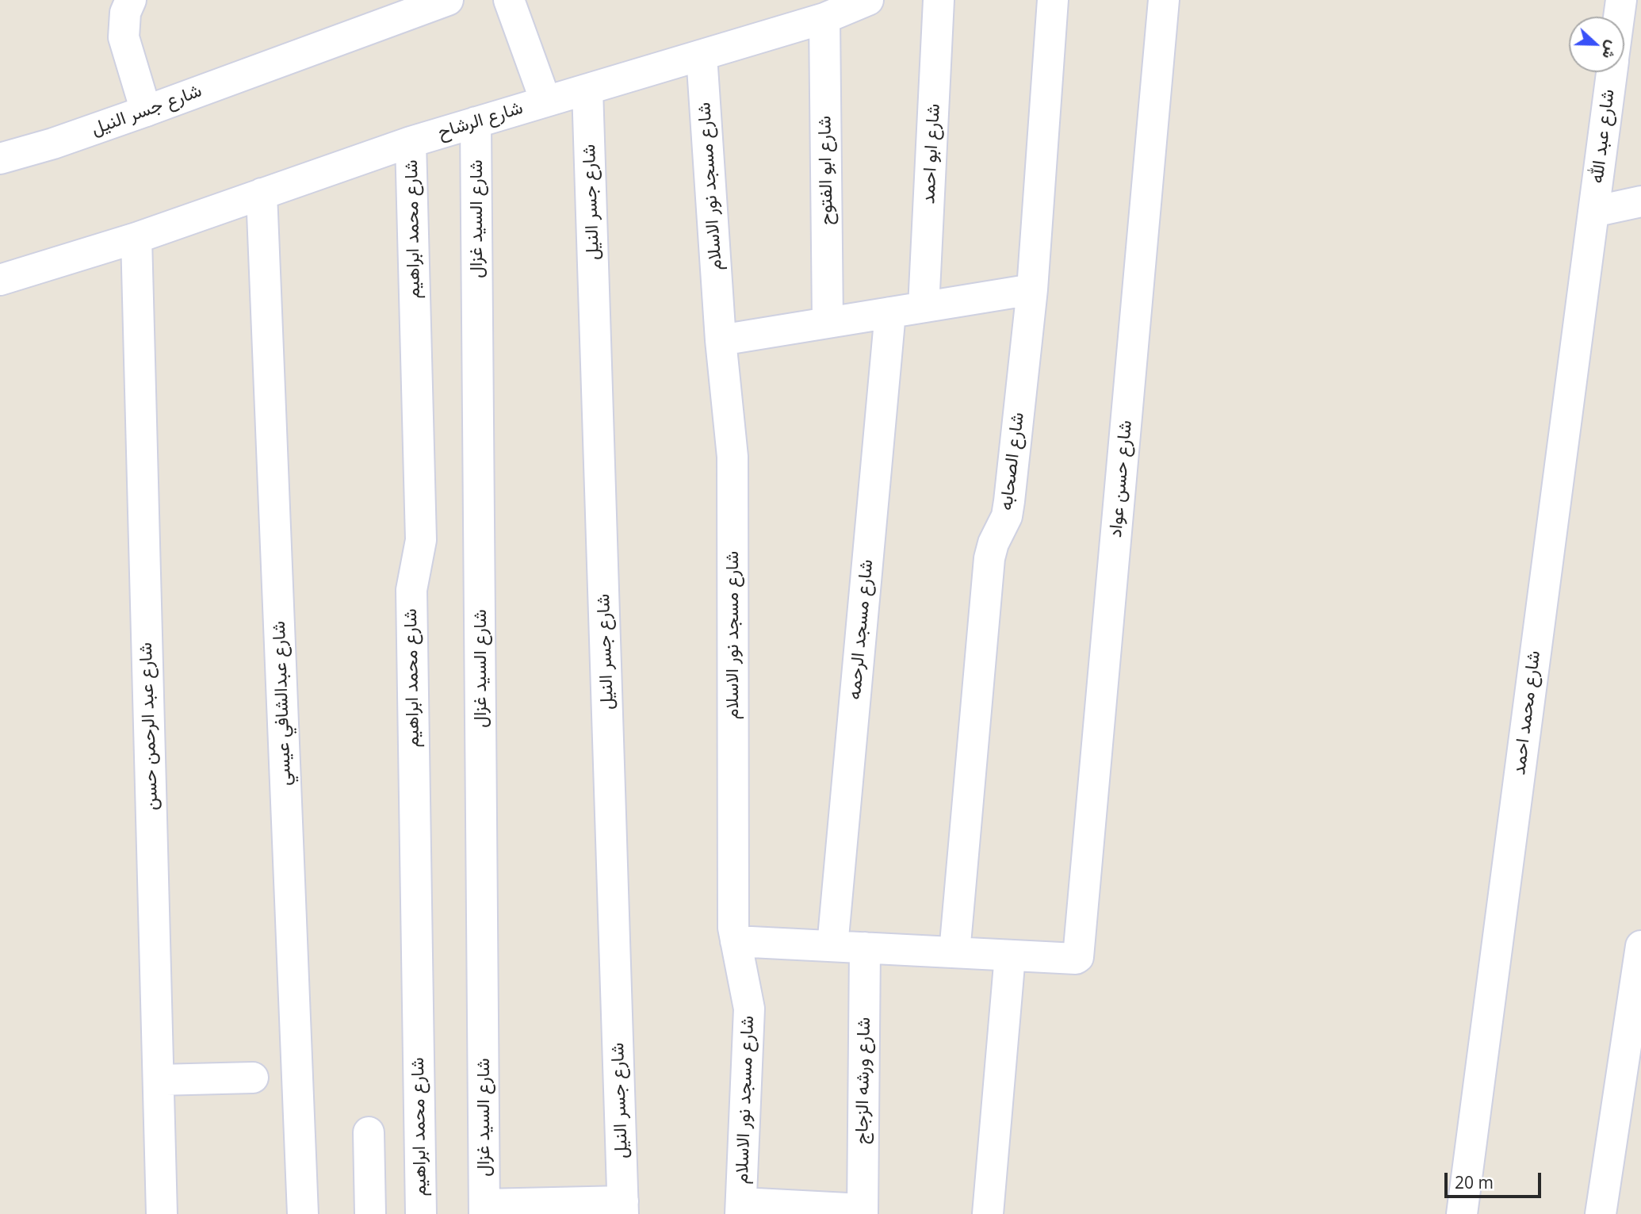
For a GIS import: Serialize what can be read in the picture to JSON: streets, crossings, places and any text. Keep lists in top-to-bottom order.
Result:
{
  "streets": {
    "street": [
      "شارع جسر النيل",
      "شارع الرشاح",
      "شارع عبد الله",
      "شارع ابو احمد",
      "شارع ابو الفتوح",
      "شارع مسجد نور الاسلام",
      "شارع السيد غزال",
      "شارع محمد ابراهيم",
      "شارع الصحابه",
      "شارع حسن عواد",
      "شارع مسجد الرحمه",
      "شارع عبدالشافي عيسي",
      "شارع محمد احمد",
      "شارع عبد الرحمن حسن",
      "شارع ورشه الزجاج"
    ]
  },
  "crossings": [
    ["شارع جسر النيل", "شارع الرشاح"],
    ["شارع الرشاح", "شارع ابو الفتوح"],
    ["شارع الرشاح", "شارع مسجد نور الاسلام"],
    ["شارع الرشاح", "شارع السيد غزال"],
    ["شارع الرشاح", "شارع محمد ابراهيم"],
    ["شارع الرشاح", "شارع عبدالشافي عيسي"],
    ["شارع الرشاح", "شارع عبد الرحمن حسن"],
    ["شارع عبد الله", "شارع محمد احمد"]
  ],
  "scale_bar": "20 m",
  "north": "right"
}
